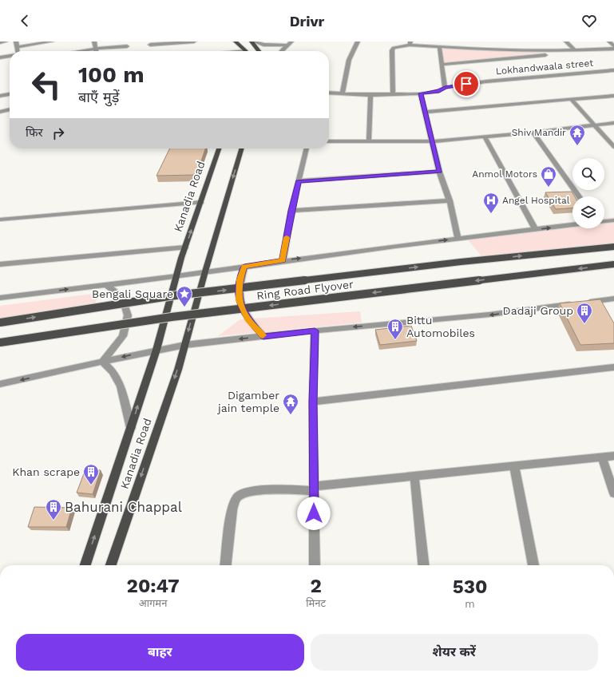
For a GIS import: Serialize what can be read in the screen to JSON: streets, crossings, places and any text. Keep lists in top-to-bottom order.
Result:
{
  "streets": {
    "main road": ["Kanadia Road", "Ring Road Flyover"],
    "street": ["Lokhandwaala street"]
  },
  "places": {
    "temple": ["Shiv Mandir", "Digamber jain temple"],
    "shop": ["Anmol Motors"],
    "hospital": ["Angel Hospital"],
    "place": ["Bengali Square"],
    "building": [
      "Dadaji Group",
      "Bittu Automobiles",
      "Khan scrape",
      "Bahurani Chappal"
    ]
  },
  "page": {
    "header": "Drivr",
    "turn": ["100 m", "बाएँ मुड़ें"],
    "then": "फिर",
    "eta": [
      "20:47",
      "आगमन",
      "2",
      "मिनट",
      "530",
      "m"
    ],
    "buttons": ["बाहर", "शेयर करें"]
  }
}
